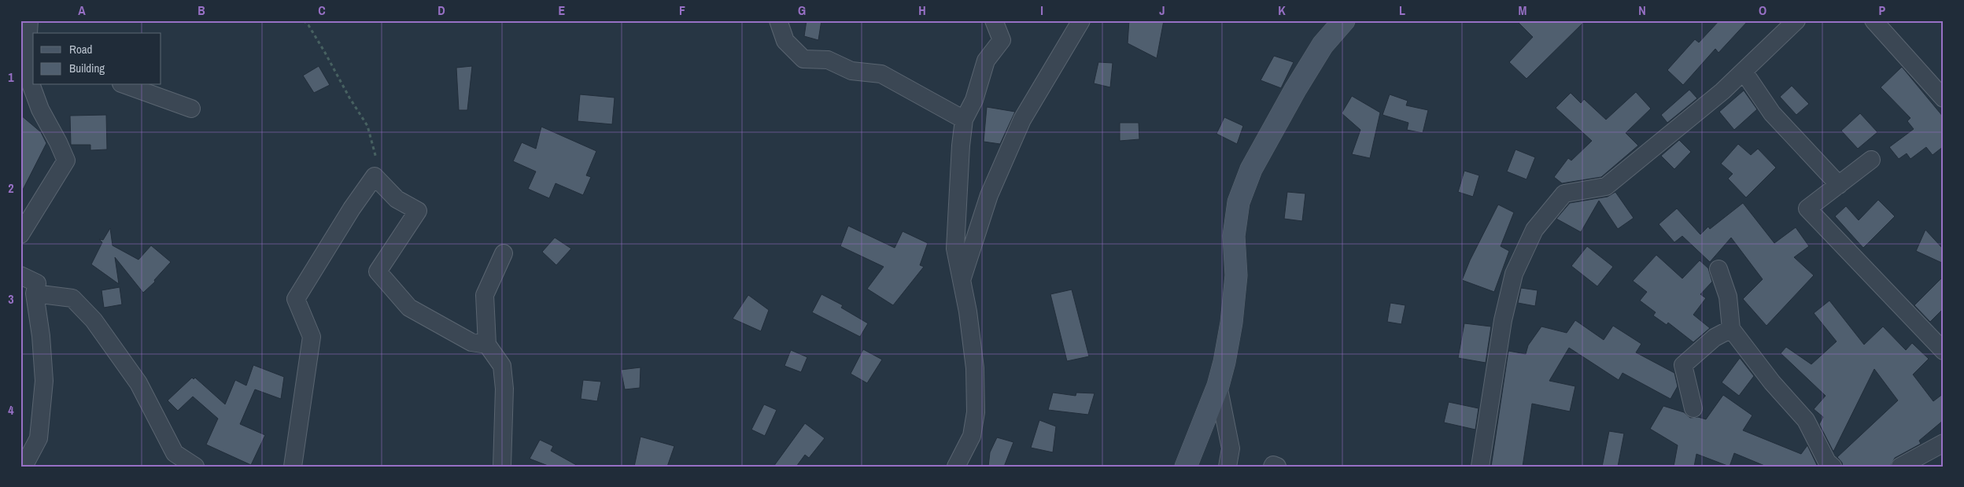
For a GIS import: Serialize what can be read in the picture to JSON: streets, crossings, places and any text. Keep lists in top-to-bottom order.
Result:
{
  "legend": ["Road", "Building"],
  "grid": {
    "columns": [
      "A",
      "B",
      "C",
      "D",
      "E",
      "F",
      "G",
      "H",
      "I",
      "J",
      "K",
      "L",
      "M",
      "N",
      "O",
      "P"
    ],
    "rows": [
      "1",
      "2",
      "3",
      "4"
    ]
  }
}
